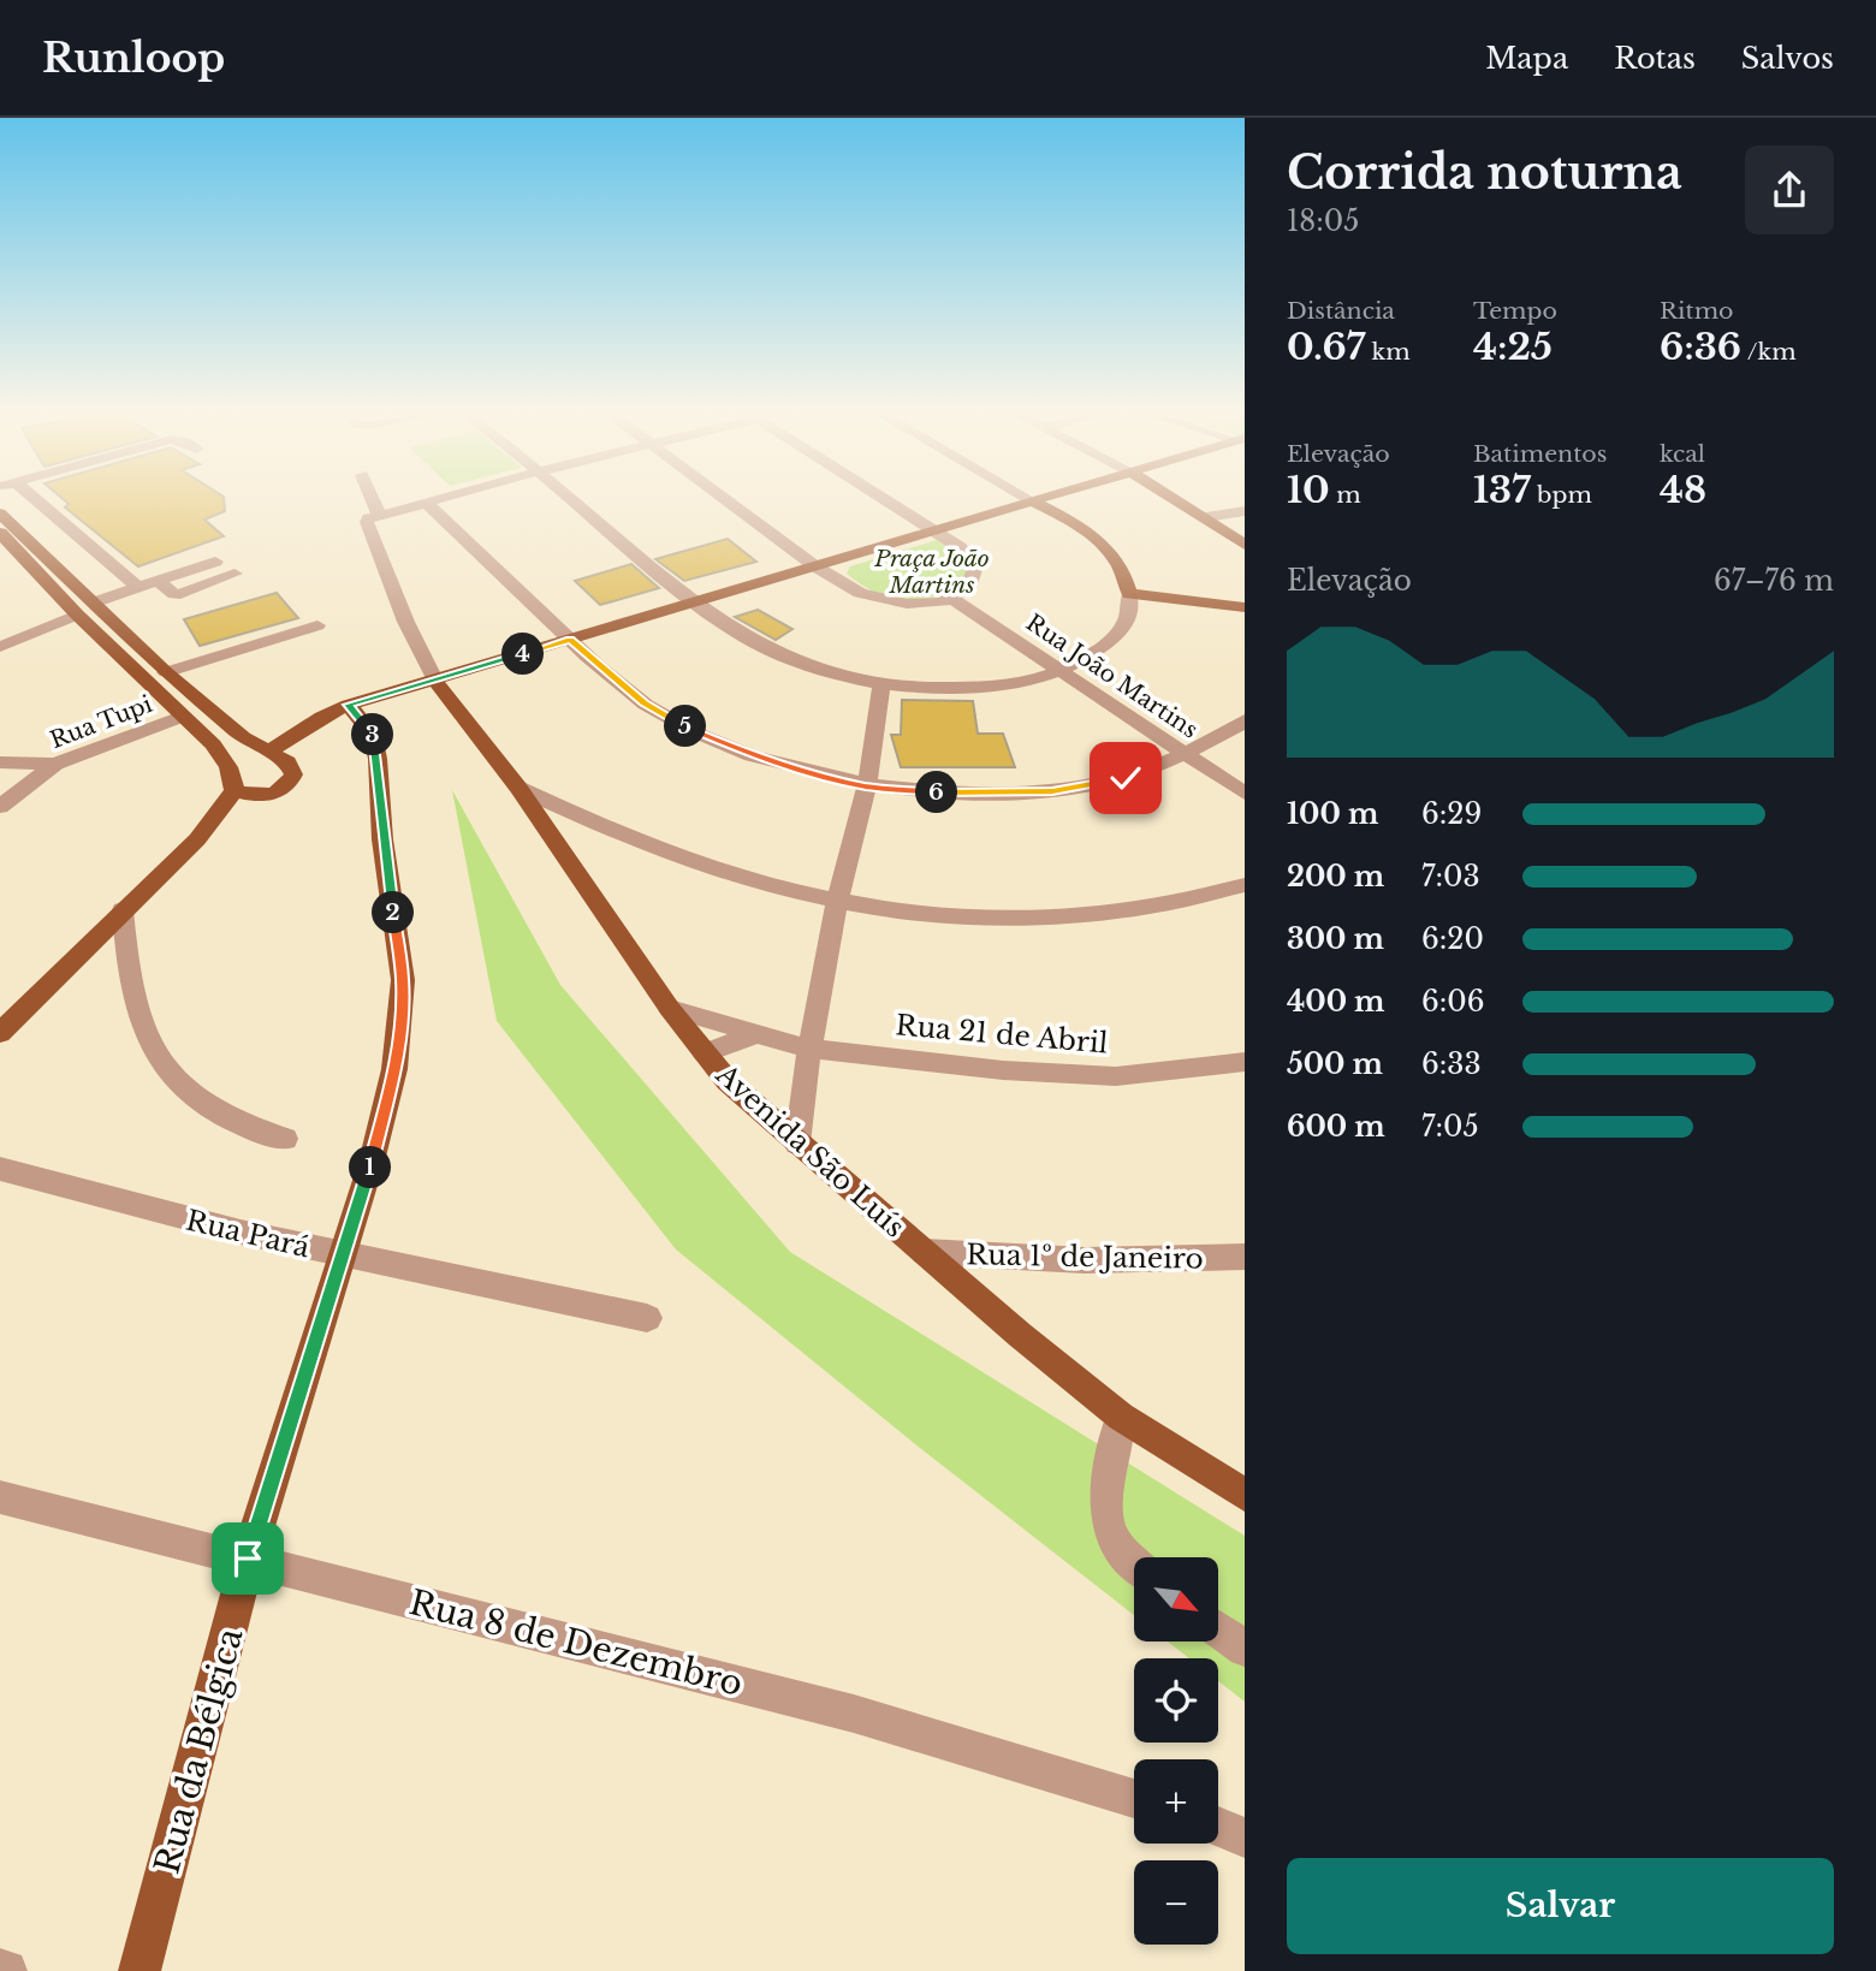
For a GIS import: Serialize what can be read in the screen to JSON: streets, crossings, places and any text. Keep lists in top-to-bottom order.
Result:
{
  "streets": {
    "main road": ["Avenida São Luís", "Rua da Bélgica"],
    "street": [
      "Rua João Martins",
      "Rua Tupi",
      "Rua 21 de Abril",
      "Rua Pará",
      "Rua 1º de Janeiro",
      "Rua 8 de Dezembro"
    ]
  },
  "crossings": [
    ["Rua 21 de Abril", "Avenida São Luís"],
    ["Avenida São Luís", "Rua 1º de Janeiro"],
    ["Rua Pará", "Rua da Bélgica"],
    ["Rua 8 de Dezembro", "Rua da Bélgica"]
  ],
  "parks": ["Praça João Martins"],
  "north": "bottom right",
  "page": {
    "header": "Runloop",
    "nav": ["Mapa", "Rotas", "Salvos"],
    "heading": ["Corrida noturna", "18:05"],
    "stats": [
      ["Distância", "0.67 km"],
      ["Tempo", "4:25"],
      ["Ritmo", "6:36 /km"],
      ["Elevação", "10 m"],
      ["Batimentos", "137 bpm"],
      ["kcal", "48"]
    ],
    "chart": ["Elevação", "67–76 m"],
    "pins": [
      "4",
      "5",
      "3",
      "6",
      "2",
      "1"
    ],
    "list": [
      {
        "name": "100 m",
        "note": "6:29"
      },
      {
        "name": "200 m",
        "note": "7:03"
      },
      {
        "name": "300 m",
        "note": "6:20"
      },
      {
        "name": "400 m",
        "note": "6:06"
      },
      {
        "name": "500 m",
        "note": "6:33"
      },
      {
        "name": "600 m",
        "note": "7:05"
      }
    ],
    "map_buttons": ["+", "−"],
    "buttons": "Salvar"
  }
}
